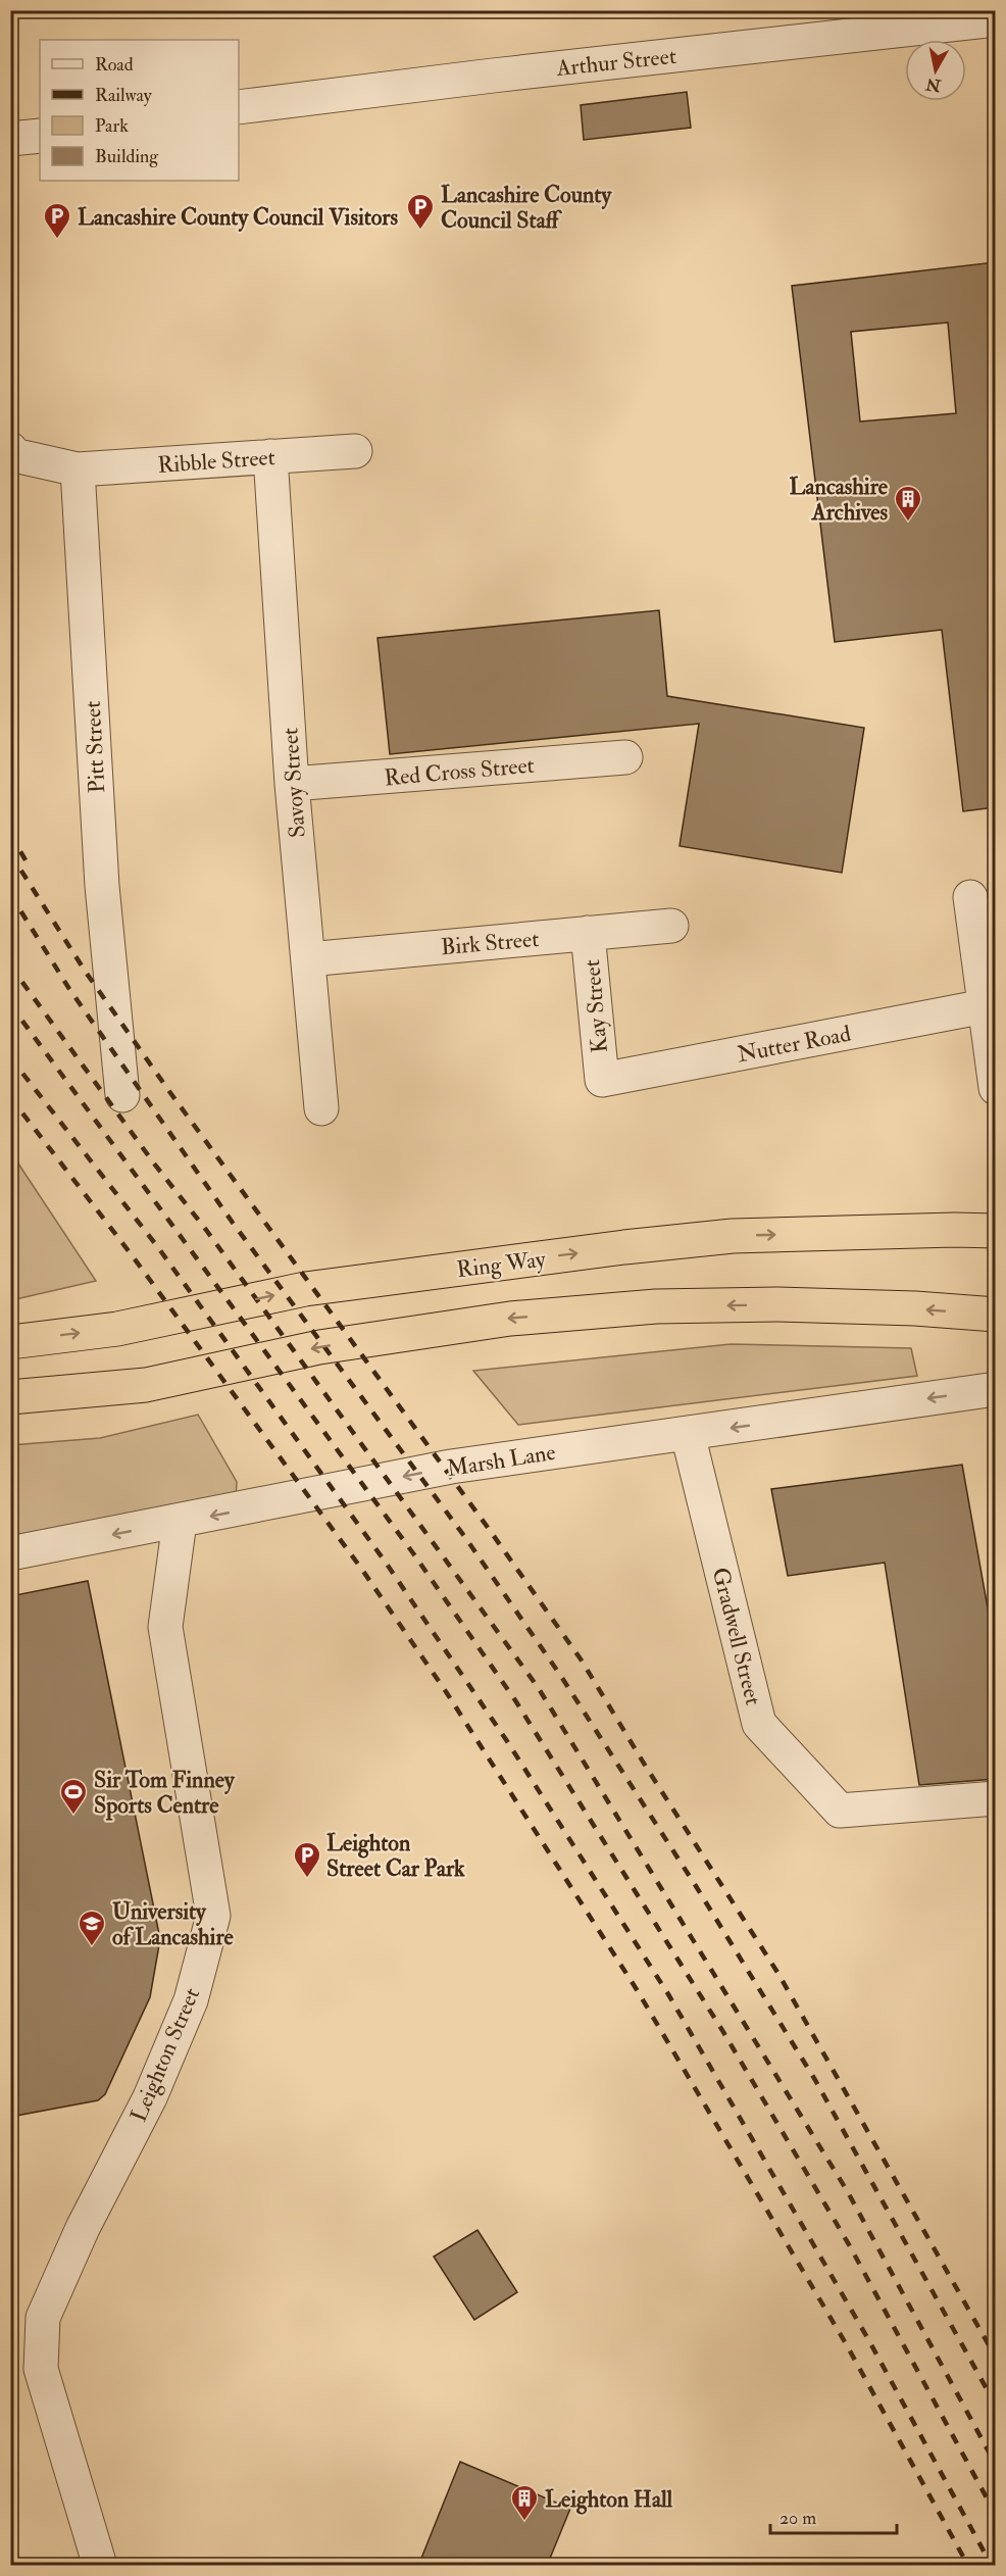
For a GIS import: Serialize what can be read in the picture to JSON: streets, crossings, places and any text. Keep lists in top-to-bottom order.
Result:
{
  "streets": {
    "highway": ["Ring Way"],
    "street": [
      "Arthur Street",
      "Ribble Street",
      "Pitt Street",
      "Red Cross Street",
      "Savoy Street",
      "Birk Street",
      "Kay Street",
      "Nutter Road",
      "Marsh Lane",
      "Gradwell Street",
      "Leighton Street"
    ]
  },
  "crossings": [
    ["Ribble Street", "Pitt Street"],
    ["Ribble Street", "Savoy Street"],
    ["Red Cross Street", "Savoy Street"],
    ["Savoy Street", "Birk Street"],
    ["Birk Street", "Kay Street"],
    ["Kay Street", "Nutter Road"],
    ["Marsh Lane", "Gradwell Street"],
    ["Marsh Lane", "Leighton Street"]
  ],
  "one_way": ["Marsh Lane"],
  "places": {
    "parking": ["Lancashire County Council Staff", "Lancashire County Council Visitors", "Leighton Street Car Park"],
    "building": ["Lancashire Archives", "Leighton Hall"],
    "sports": ["Sir Tom Finney Sports Centre"],
    "school or university": ["University of Lancashire"]
  },
  "legend": [
    "Road",
    "Railway",
    "Park",
    "Building"
  ],
  "scale_bar": "20 m",
  "north": "bottom"
}
